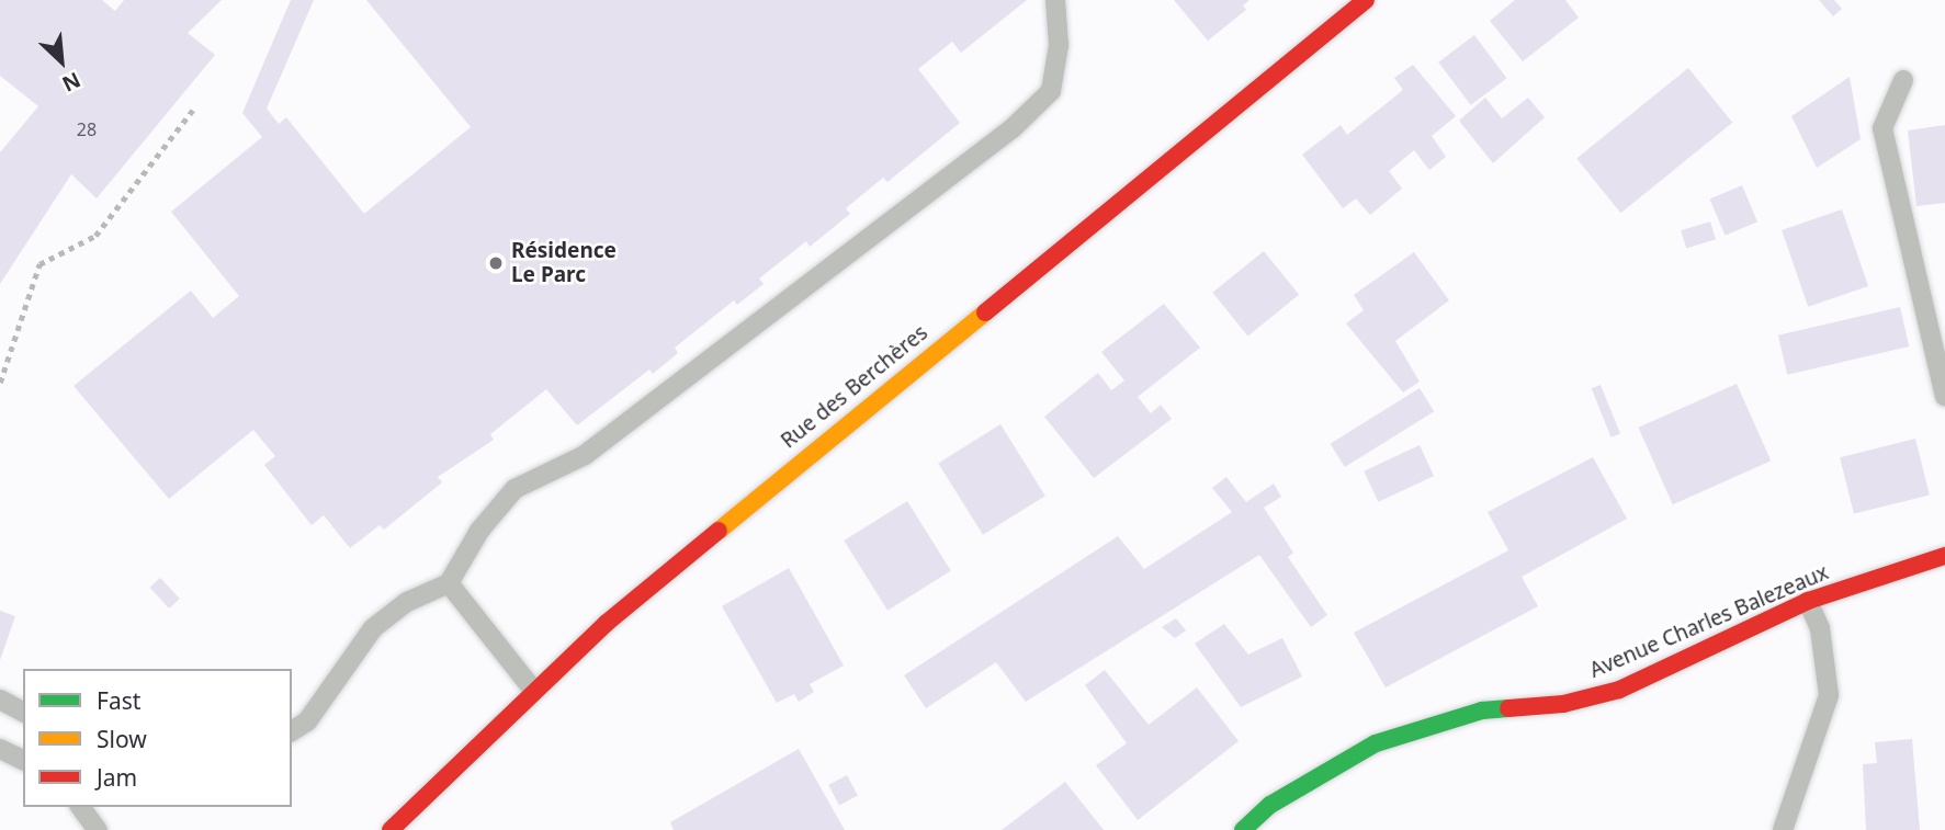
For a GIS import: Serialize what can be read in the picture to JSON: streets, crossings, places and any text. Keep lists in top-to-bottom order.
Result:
{
  "streets": {
    "street": ["Rue des Berchères", "Avenue Charles Balezeaux"]
  },
  "places": ["Résidence Le Parc"],
  "house_numbers": ["28"],
  "legend": ["Fast", "Slow", "Jam"],
  "north": "bottom right"
}
